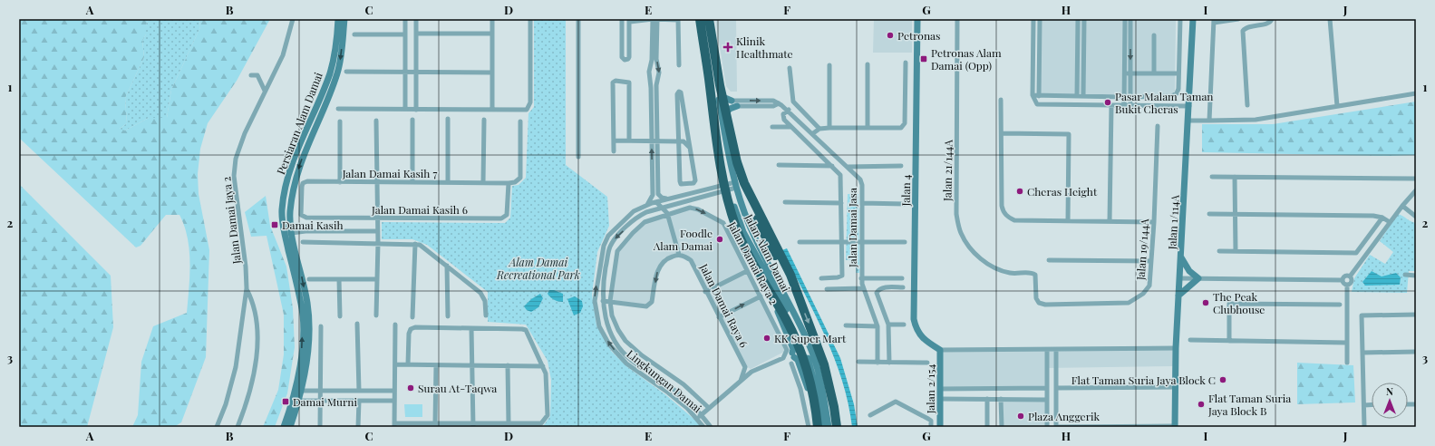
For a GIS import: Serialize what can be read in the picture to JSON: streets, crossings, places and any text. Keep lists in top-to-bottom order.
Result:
{
  "streets": {
    "street": [
      "Persiaran Alam Damai",
      "Jalan 21/144A",
      "Jalan Damai Kasih 7",
      "Jalan 4",
      "Jalan Damai Kasih 6",
      "Jalan Damai Jaya 2",
      "Jalan 1/114A",
      "Jalan Damai Jasa",
      "Jalan 19/144A",
      "Jalan Alam Damai",
      "Jalan Damai Raya 2",
      "Jalan Damai Raya 6",
      "Lingkungan Damai",
      "Jalan 2/154"
    ]
  },
  "crossings": [
    ["Jalan 21/144A", "Jalan 19/144A"],
    ["Jalan Damai Kasih 7", "Jalan Damai Kasih 6"],
    ["Jalan 4", "Jalan 2/154"],
    ["Jalan Damai Jasa", "Jalan Alam Damai"],
    ["Jalan Alam Damai", "Lingkungan Damai"]
  ],
  "parks": ["Alam Damai Recreational Park"],
  "places": {
    "other": [
      "Petronas",
      "Pasar Malam Taman Bukit Cheras",
      "Cheras Height",
      "Foodle Alam Damai",
      "The Peak Clubhouse",
      "KK Super Mart",
      "Flat Taman Suria Jaya Block C",
      "Surau At-Taqwa",
      "Flat Taman Suria Jaya Block B",
      "Plaza Anggerik"
    ],
    "health": ["Klinik Healthmate"],
    "transit": ["Petronas Alam Damai (Opp)", "Damai Kasih", "Damai Murni"]
  },
  "north": "top",
  "grid": {
    "columns": [
      "A",
      "B",
      "C",
      "D",
      "E",
      "F",
      "G",
      "H",
      "I",
      "J"
    ],
    "rows": ["1", "2", "3"]
  }
}
